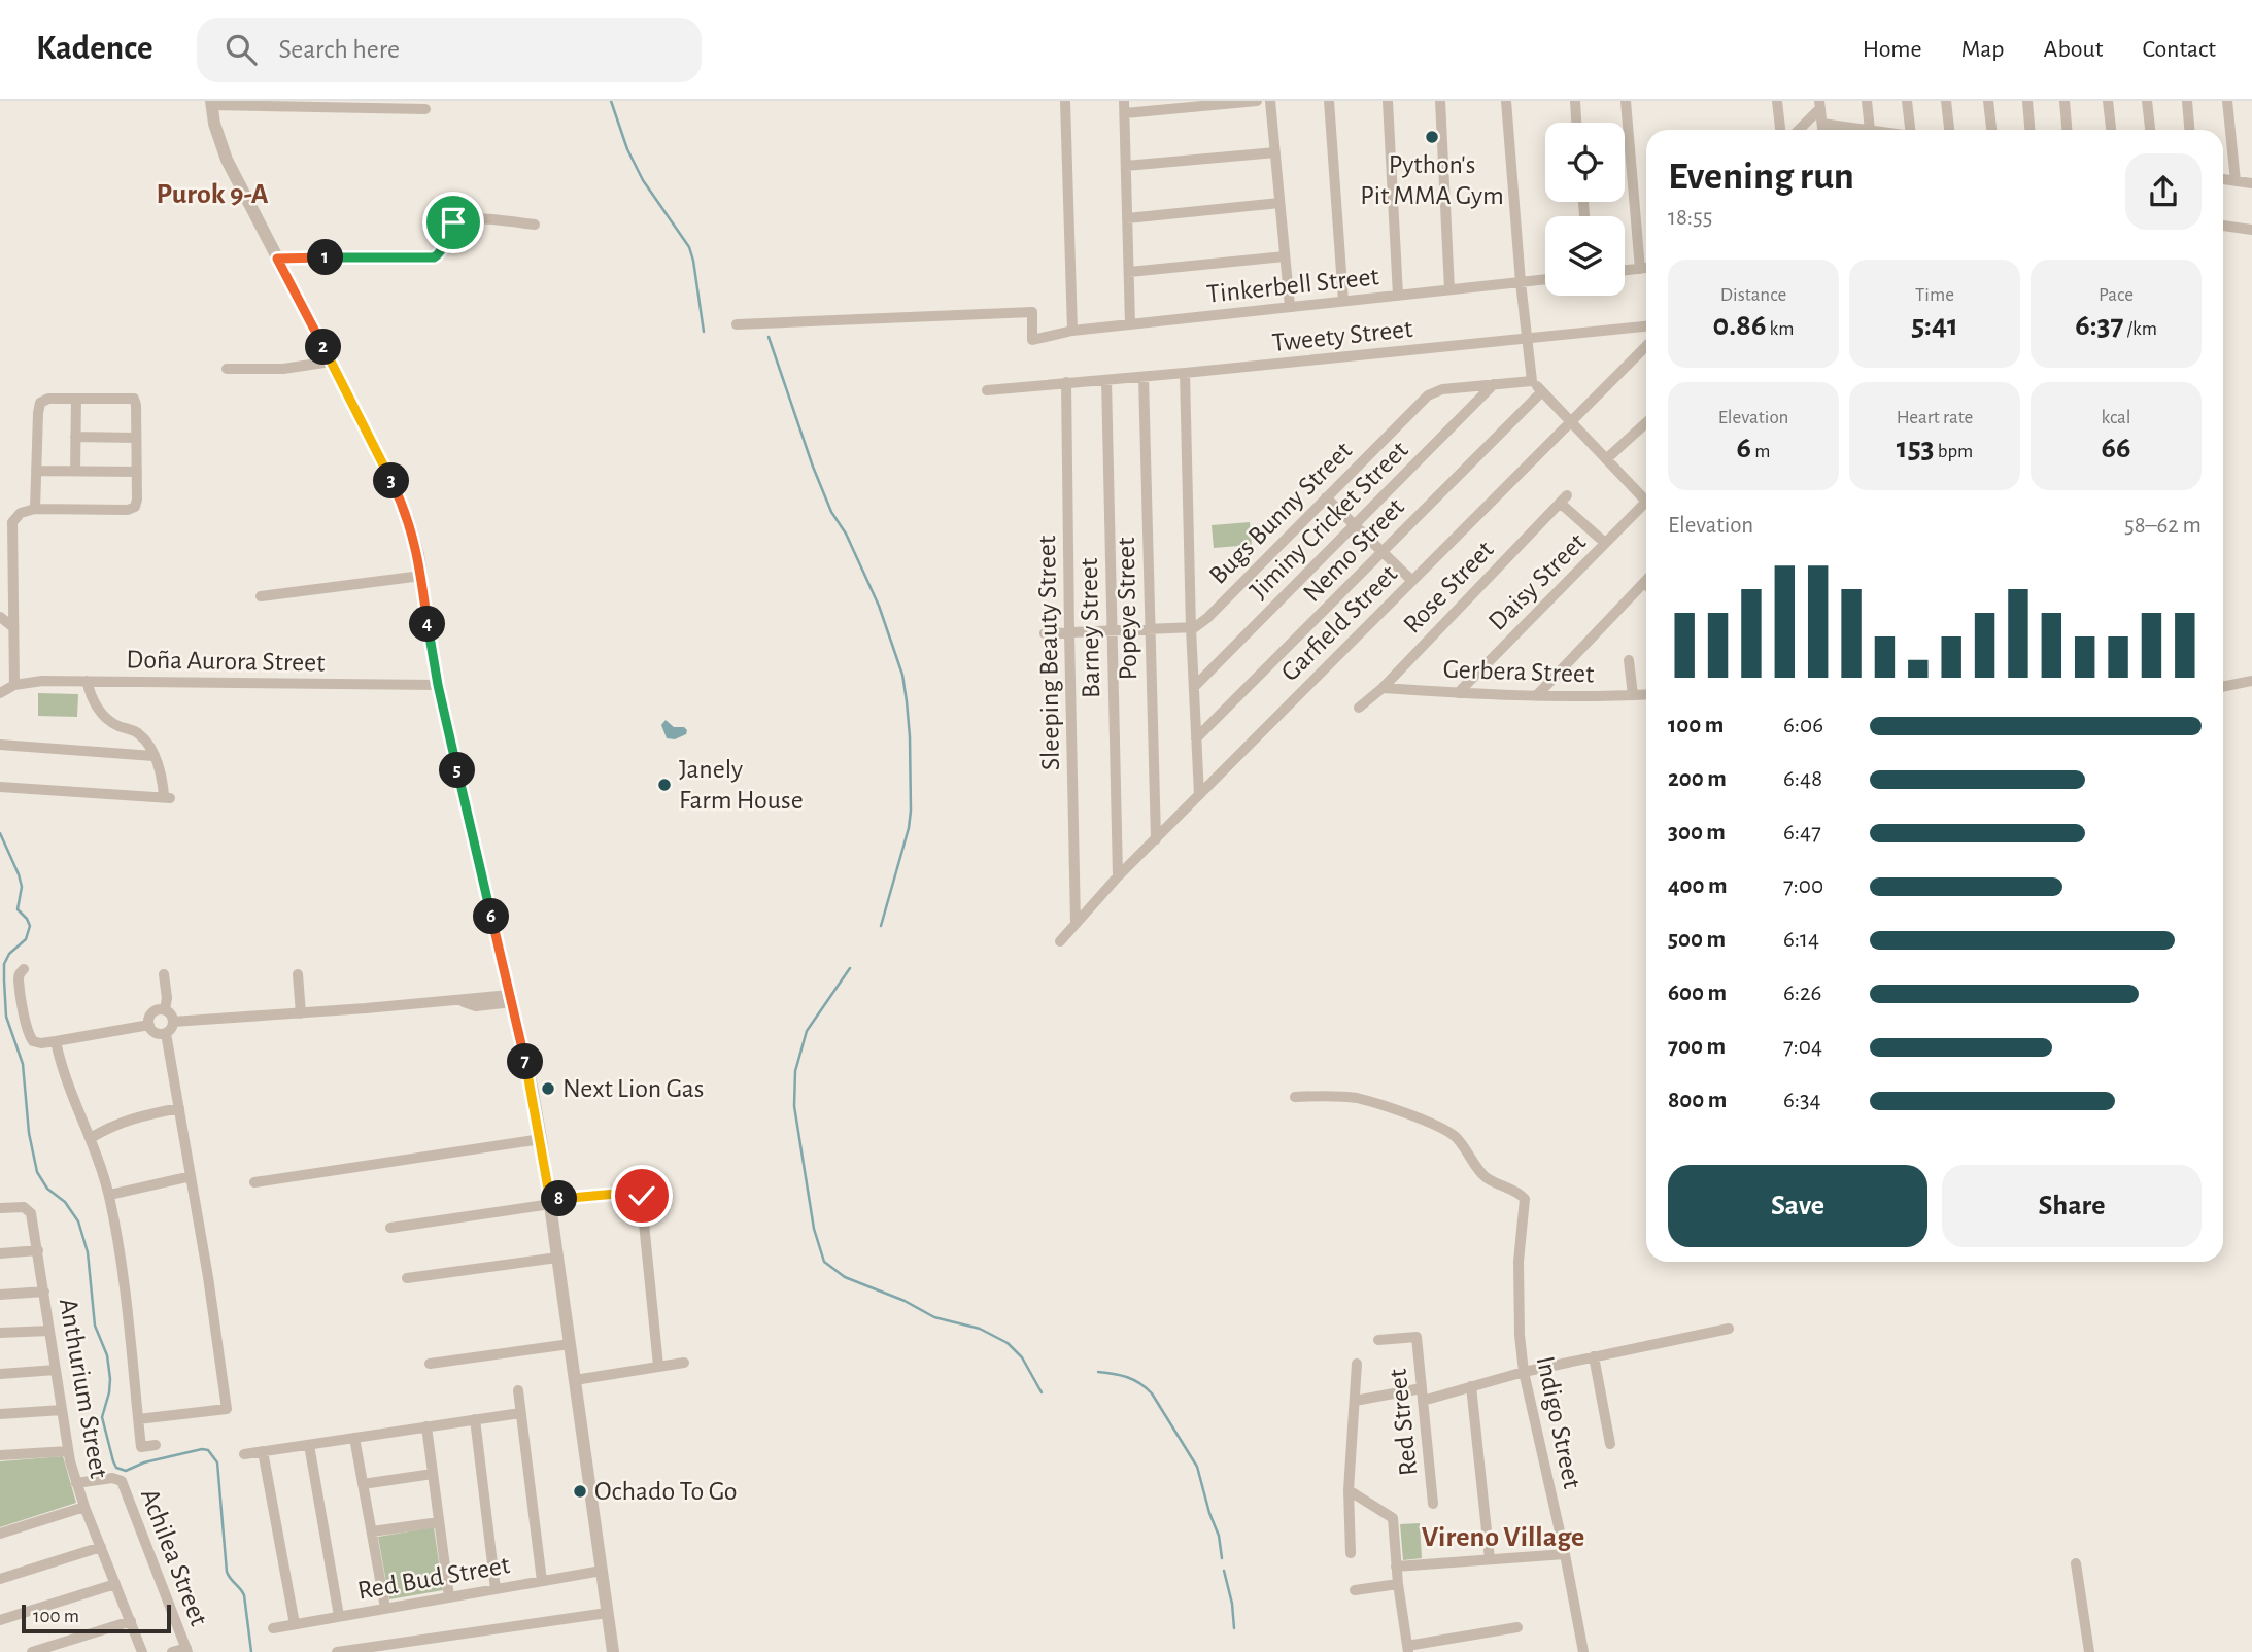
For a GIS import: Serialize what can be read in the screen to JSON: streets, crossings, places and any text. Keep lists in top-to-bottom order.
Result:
{
  "streets": {
    "street": [
      "Tinkerbell Street",
      "Tweety Street",
      "Bugs Bunny Street",
      "Jiminy Cricket Street",
      "Nemo Street",
      "Daisy Street",
      "Rose Street",
      "Popeye Street",
      "Garfield Street",
      "Barney Street",
      "Sleeping Beauty Street",
      "Doña Aurora Street",
      "Gerbera Street",
      "Anthurium Street",
      "Red Street",
      "Indigo Street",
      "Achilea Street",
      "Red Bud Street"
    ]
  },
  "crossings": [
    ["Tweety Street", "Popeye Street"],
    ["Tweety Street", "Barney Street"],
    ["Tweety Street", "Sleeping Beauty Street"],
    ["Bugs Bunny Street", "Jiminy Cricket Street"],
    ["Daisy Street", "Rose Street"],
    ["Daisy Street", "Gerbera Street"],
    ["Rose Street", "Gerbera Street"],
    ["Popeye Street", "Garfield Street"],
    ["Garfield Street", "Barney Street"],
    ["Garfield Street", "Sleeping Beauty Street"],
    ["Anthurium Street", "Achilea Street"]
  ],
  "districts": ["Purok 9-A", "Vireno Village"],
  "places": [
    "Python's Pit MMA Gym",
    "Janely Farm House",
    "Next Lion Gas",
    "Ochado To Go"
  ],
  "scale_bar": "100 m",
  "page": {
    "header": "Kadence",
    "search": "Search here",
    "nav": [
      "Home",
      "Map",
      "About",
      "Contact"
    ],
    "heading": ["Evening run", "18:55"],
    "pins": [
      "1",
      "2",
      "3",
      "4",
      "5",
      "6",
      "7",
      "8"
    ],
    "stats": [
      ["Distance", "0.86 km"],
      ["Time", "5:41"],
      ["Pace", "6:37 /km"],
      ["Elevation", "6 m"],
      ["Heart rate", "153 bpm"],
      ["kcal", "66"]
    ],
    "chart": ["Elevation", "58–62 m"],
    "list": [
      {
        "name": "100 m",
        "note": "6:06"
      },
      {
        "name": "200 m",
        "note": "6:48"
      },
      {
        "name": "300 m",
        "note": "6:47"
      },
      {
        "name": "400 m",
        "note": "7:00"
      },
      {
        "name": "500 m",
        "note": "6:14"
      },
      {
        "name": "600 m",
        "note": "6:26"
      },
      {
        "name": "700 m",
        "note": "7:04"
      },
      {
        "name": "800 m",
        "note": "6:34"
      }
    ],
    "buttons": ["Save", "Share"],
    "scale": "100 m"
  }
}
